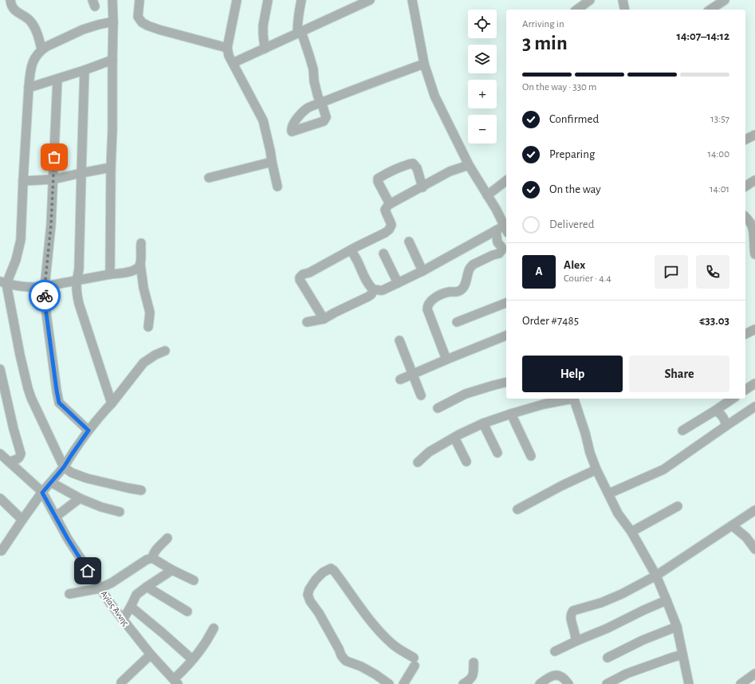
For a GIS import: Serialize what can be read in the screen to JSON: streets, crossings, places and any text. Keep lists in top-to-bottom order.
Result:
{
  "streets": {
    "street": ["Αγίας Άννης"]
  },
  "page": {
    "map_buttons": ["+", "−"],
    "heading": ["3 min", "Arriving in", "14:07–14:12"],
    "panel": [
      "Alex",
      "Courier · 4.4",
      "Order #7485",
      "€33.03"
    ],
    "bar": "On the way · 330 m",
    "list": [
      ["Confirmed", "13:57"],
      ["Preparing", "14:00"],
      ["On the way", "14:01"],
      "Delivered"
    ],
    "round": "A",
    "buttons": ["Help", "Share"]
  }
}
